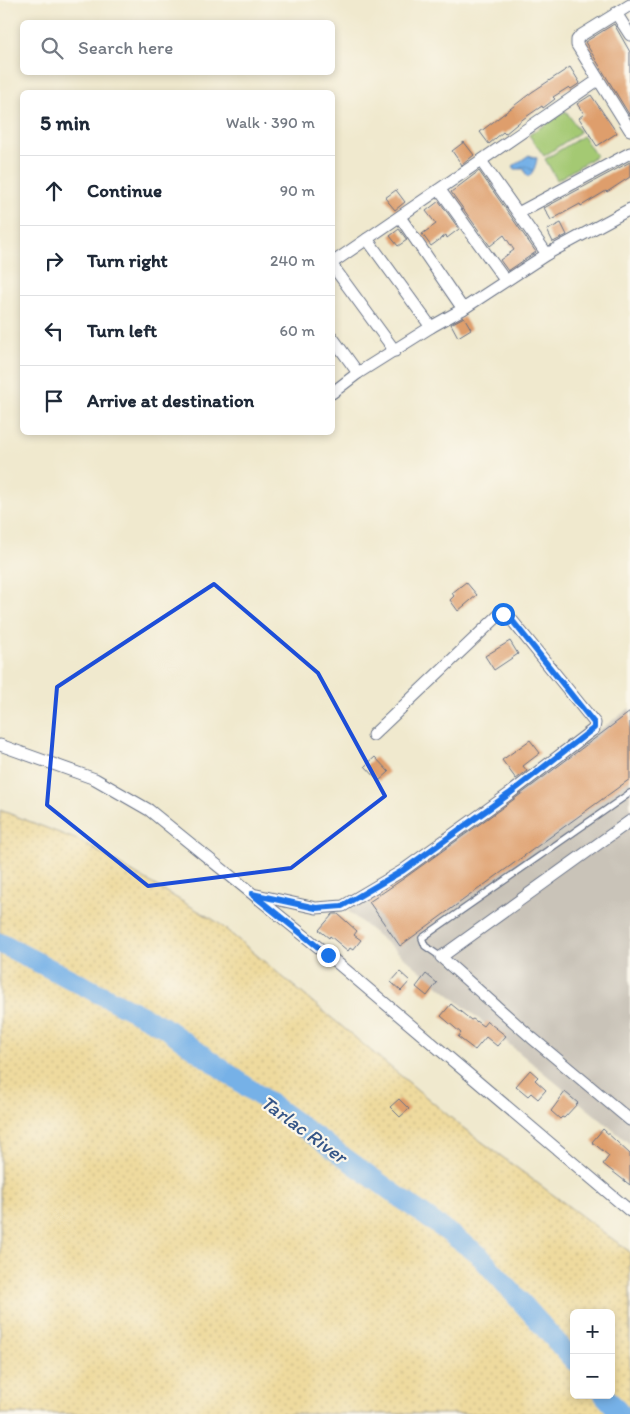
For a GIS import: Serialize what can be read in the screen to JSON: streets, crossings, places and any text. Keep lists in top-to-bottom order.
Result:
{
  "water": ["Tarlac River"],
  "page": {
    "search": "Search here",
    "heading": ["5 min", "Walk · 390 m"],
    "list": [
      ["Continue", "90 m"],
      ["Turn right", "240 m"],
      ["Turn left", "60 m"],
      "Arrive at destination"
    ],
    "map_buttons": ["+", "−"]
  }
}
